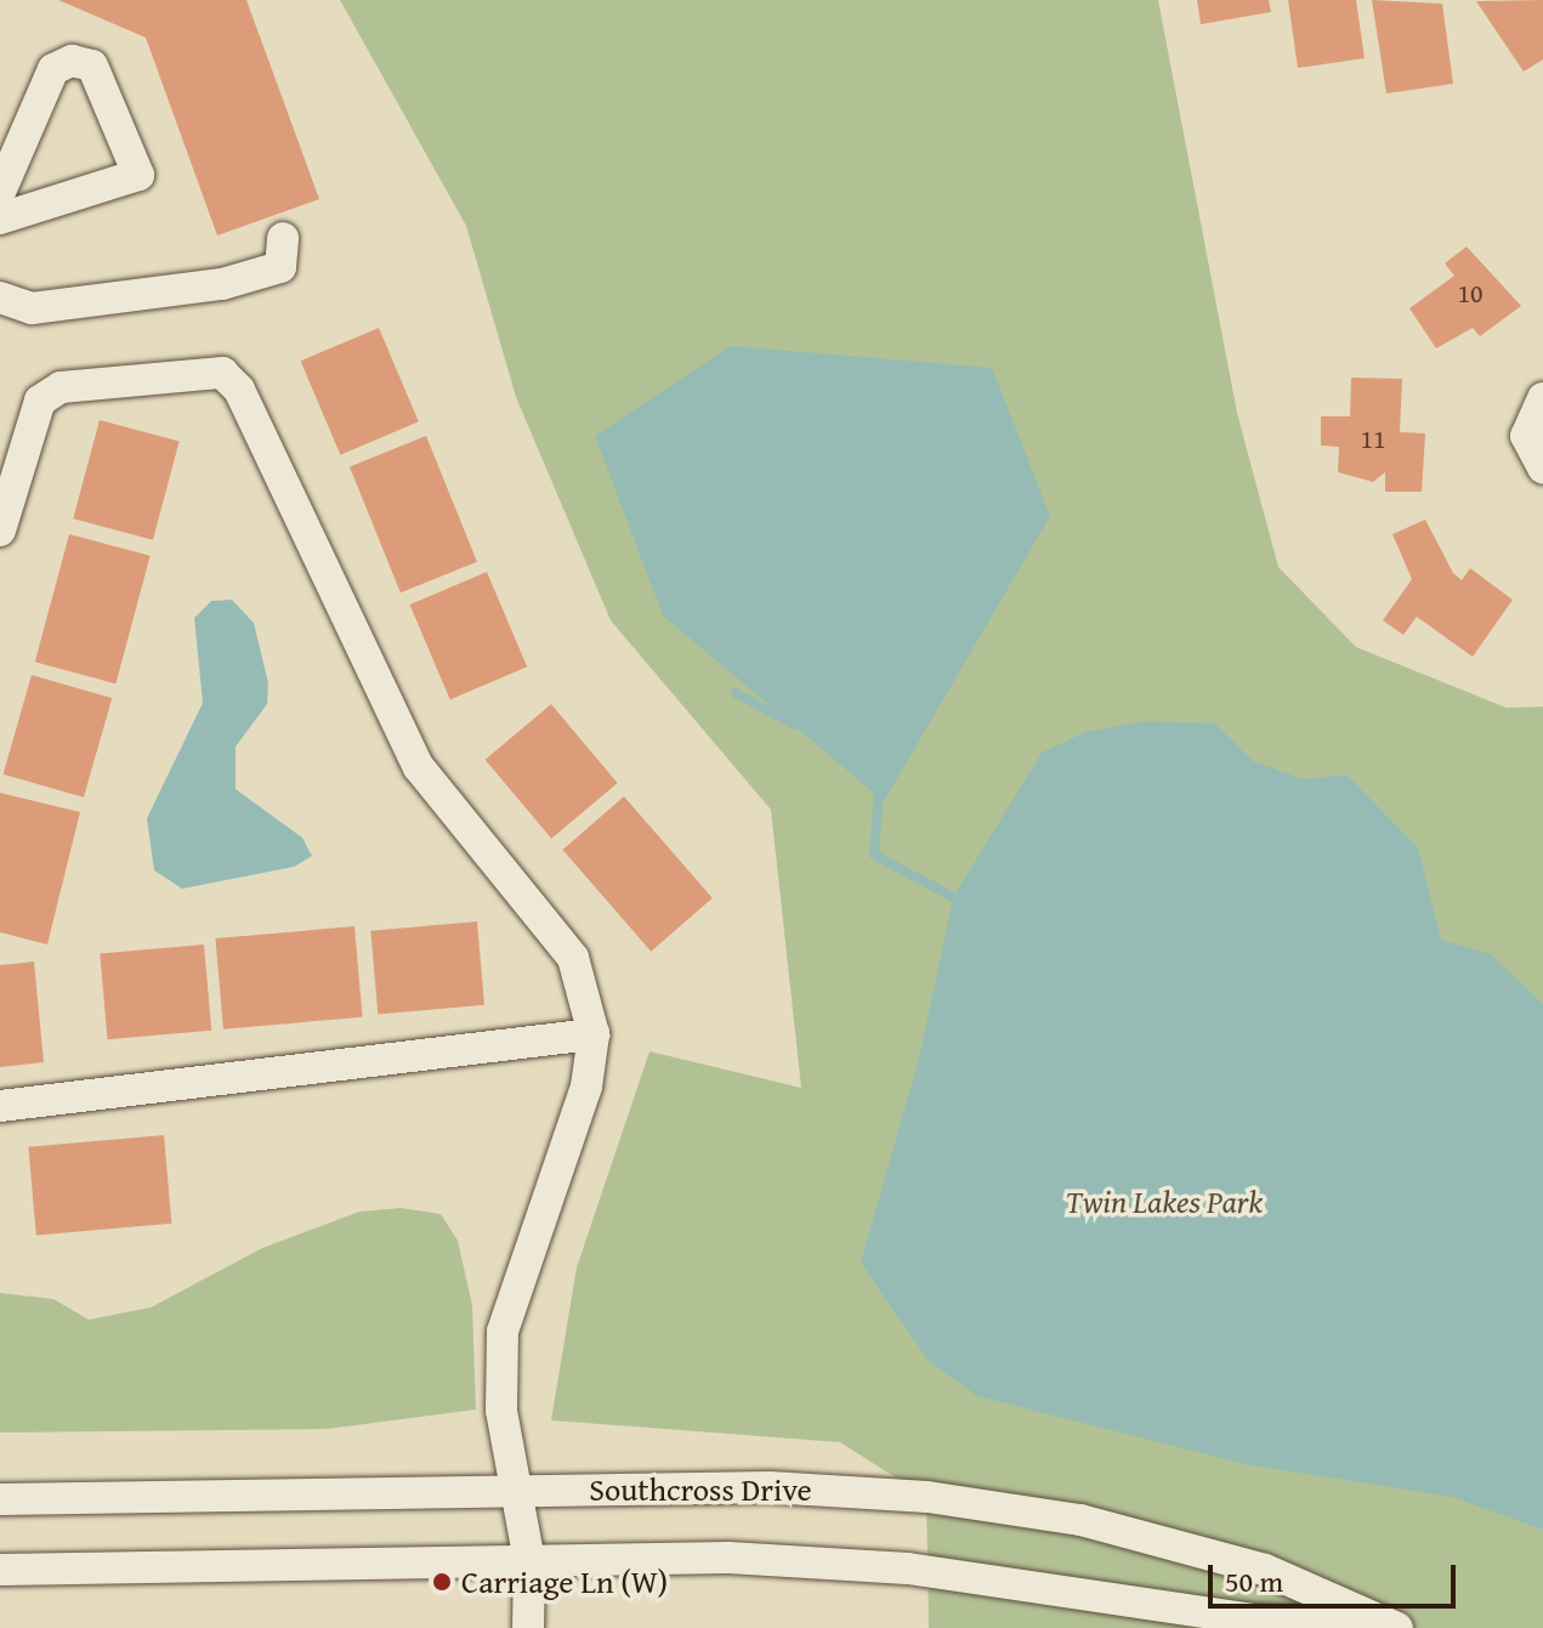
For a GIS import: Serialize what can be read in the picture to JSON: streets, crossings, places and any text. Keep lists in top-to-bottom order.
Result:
{
  "streets": {
    "street": ["Southcross Drive"]
  },
  "parks": ["Twin Lakes Park"],
  "places": ["Carriage Ln (W)"],
  "house_numbers": ["10", "11"],
  "scale_bar": "50 m"
}
